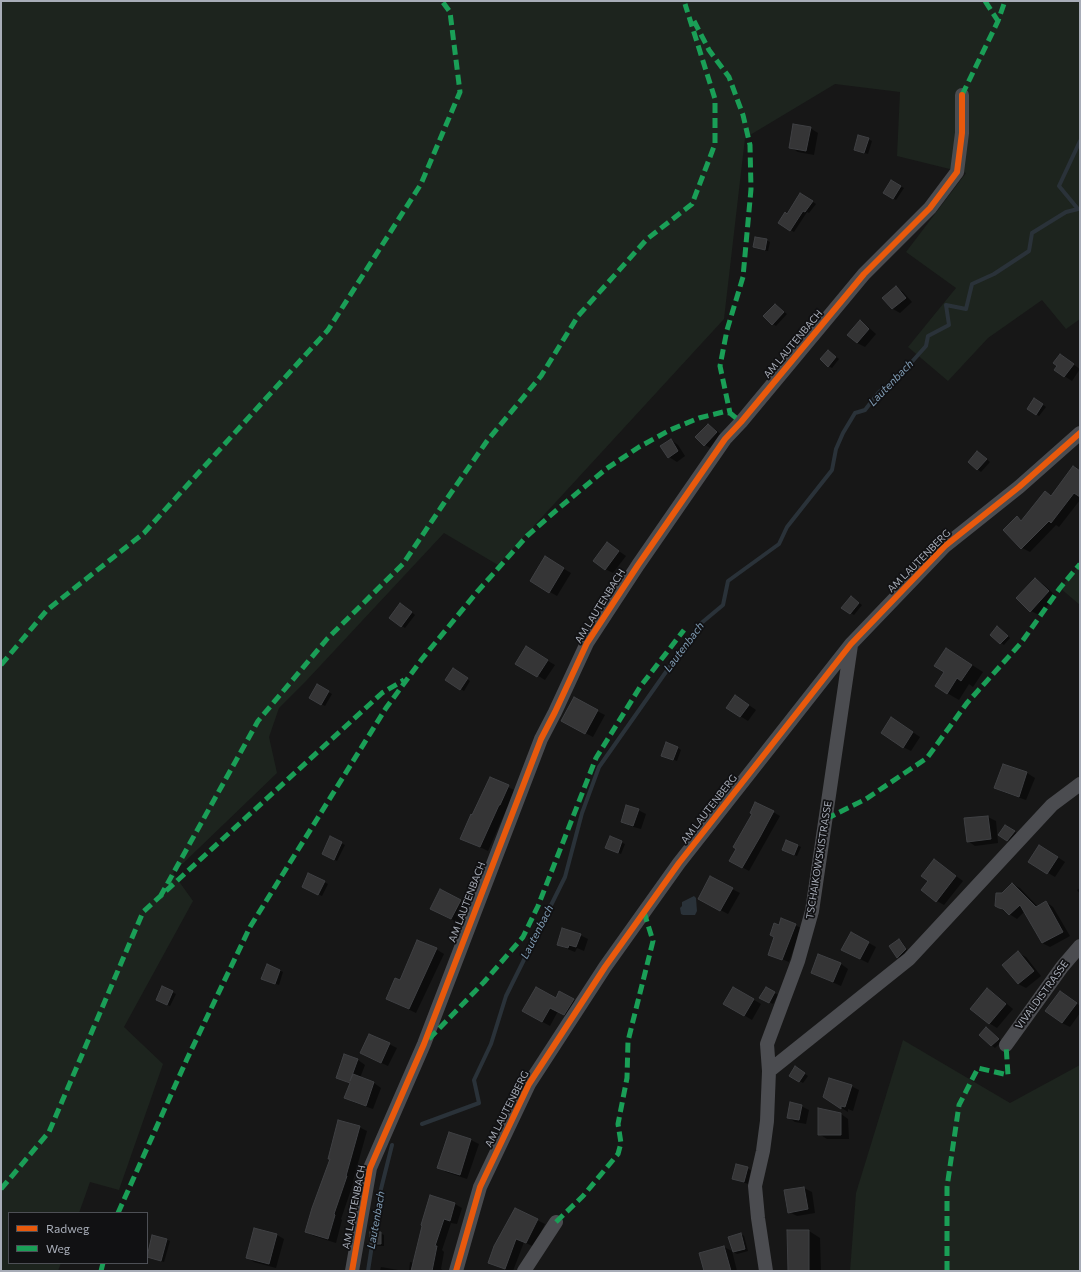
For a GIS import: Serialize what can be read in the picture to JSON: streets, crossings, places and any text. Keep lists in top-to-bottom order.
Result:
{
  "streets": {
    "street": [
      "AM LAUTENBACH",
      "AM LAUTENBERG",
      "TSCHAIKOWSKISTRASSE",
      "VIVALDISTRASSE"
    ]
  },
  "crossings": [
    ["AM LAUTENBERG", "TSCHAIKOWSKISTRASSE"]
  ],
  "water": ["Lautenbach"],
  "legend": ["Radweg", "Weg"]
}
